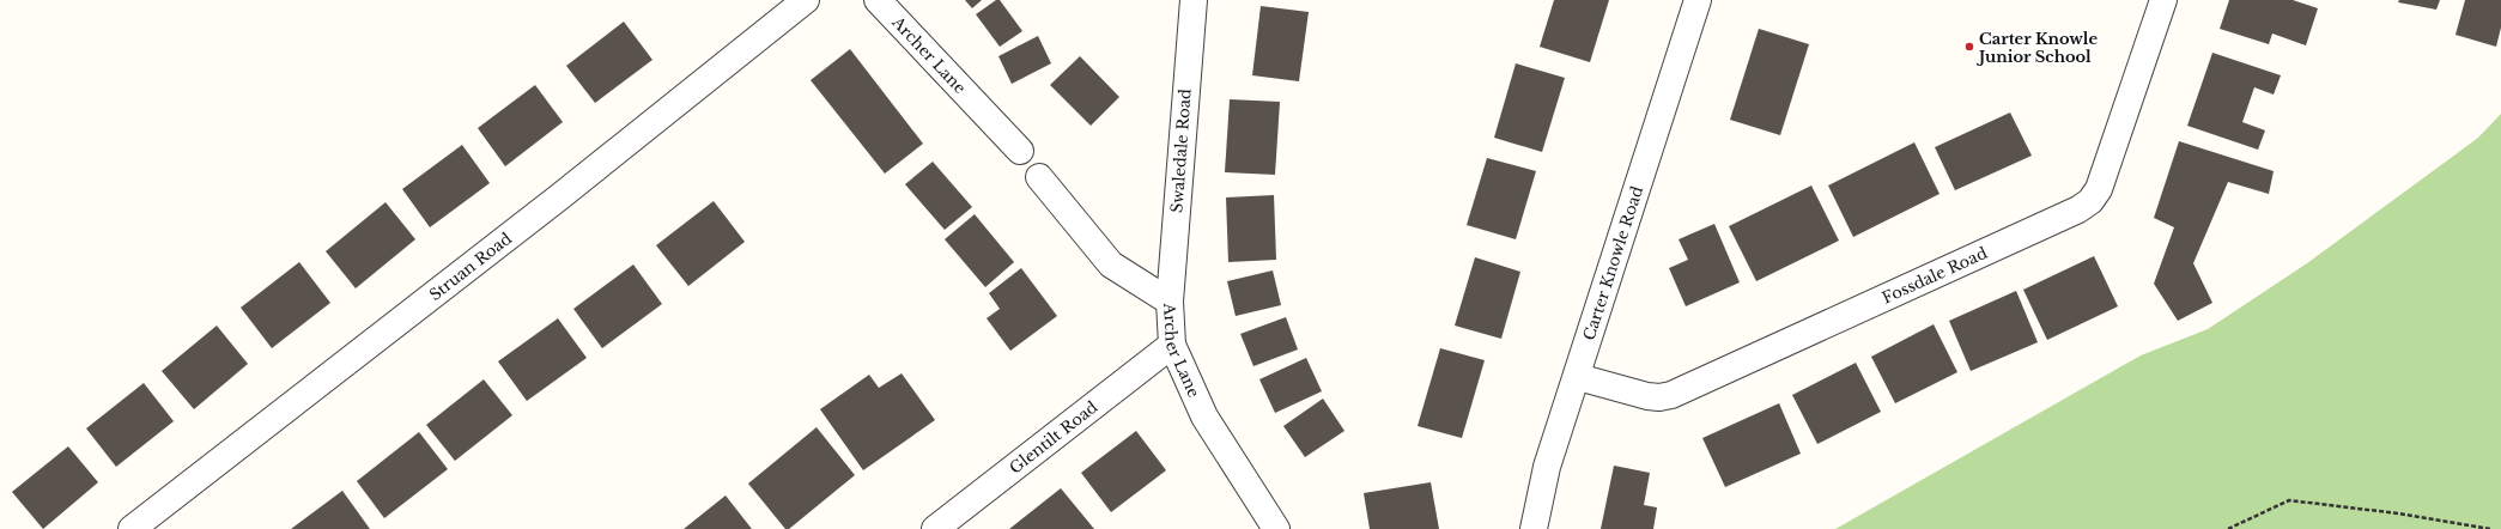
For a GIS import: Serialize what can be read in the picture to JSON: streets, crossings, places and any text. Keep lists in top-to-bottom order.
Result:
{
  "streets": {
    "street": [
      "Archer Lane",
      "Swaledale Road",
      "Carter Knowle Road",
      "Struan Road",
      "Fossdale Road",
      "Glentilt Road"
    ]
  },
  "crossings": [
    ["Archer Lane", "Swaledale Road"],
    ["Archer Lane", "Glentilt Road"],
    ["Carter Knowle Road", "Fossdale Road"]
  ],
  "places": ["Carter Knowle Junior School"]
}
